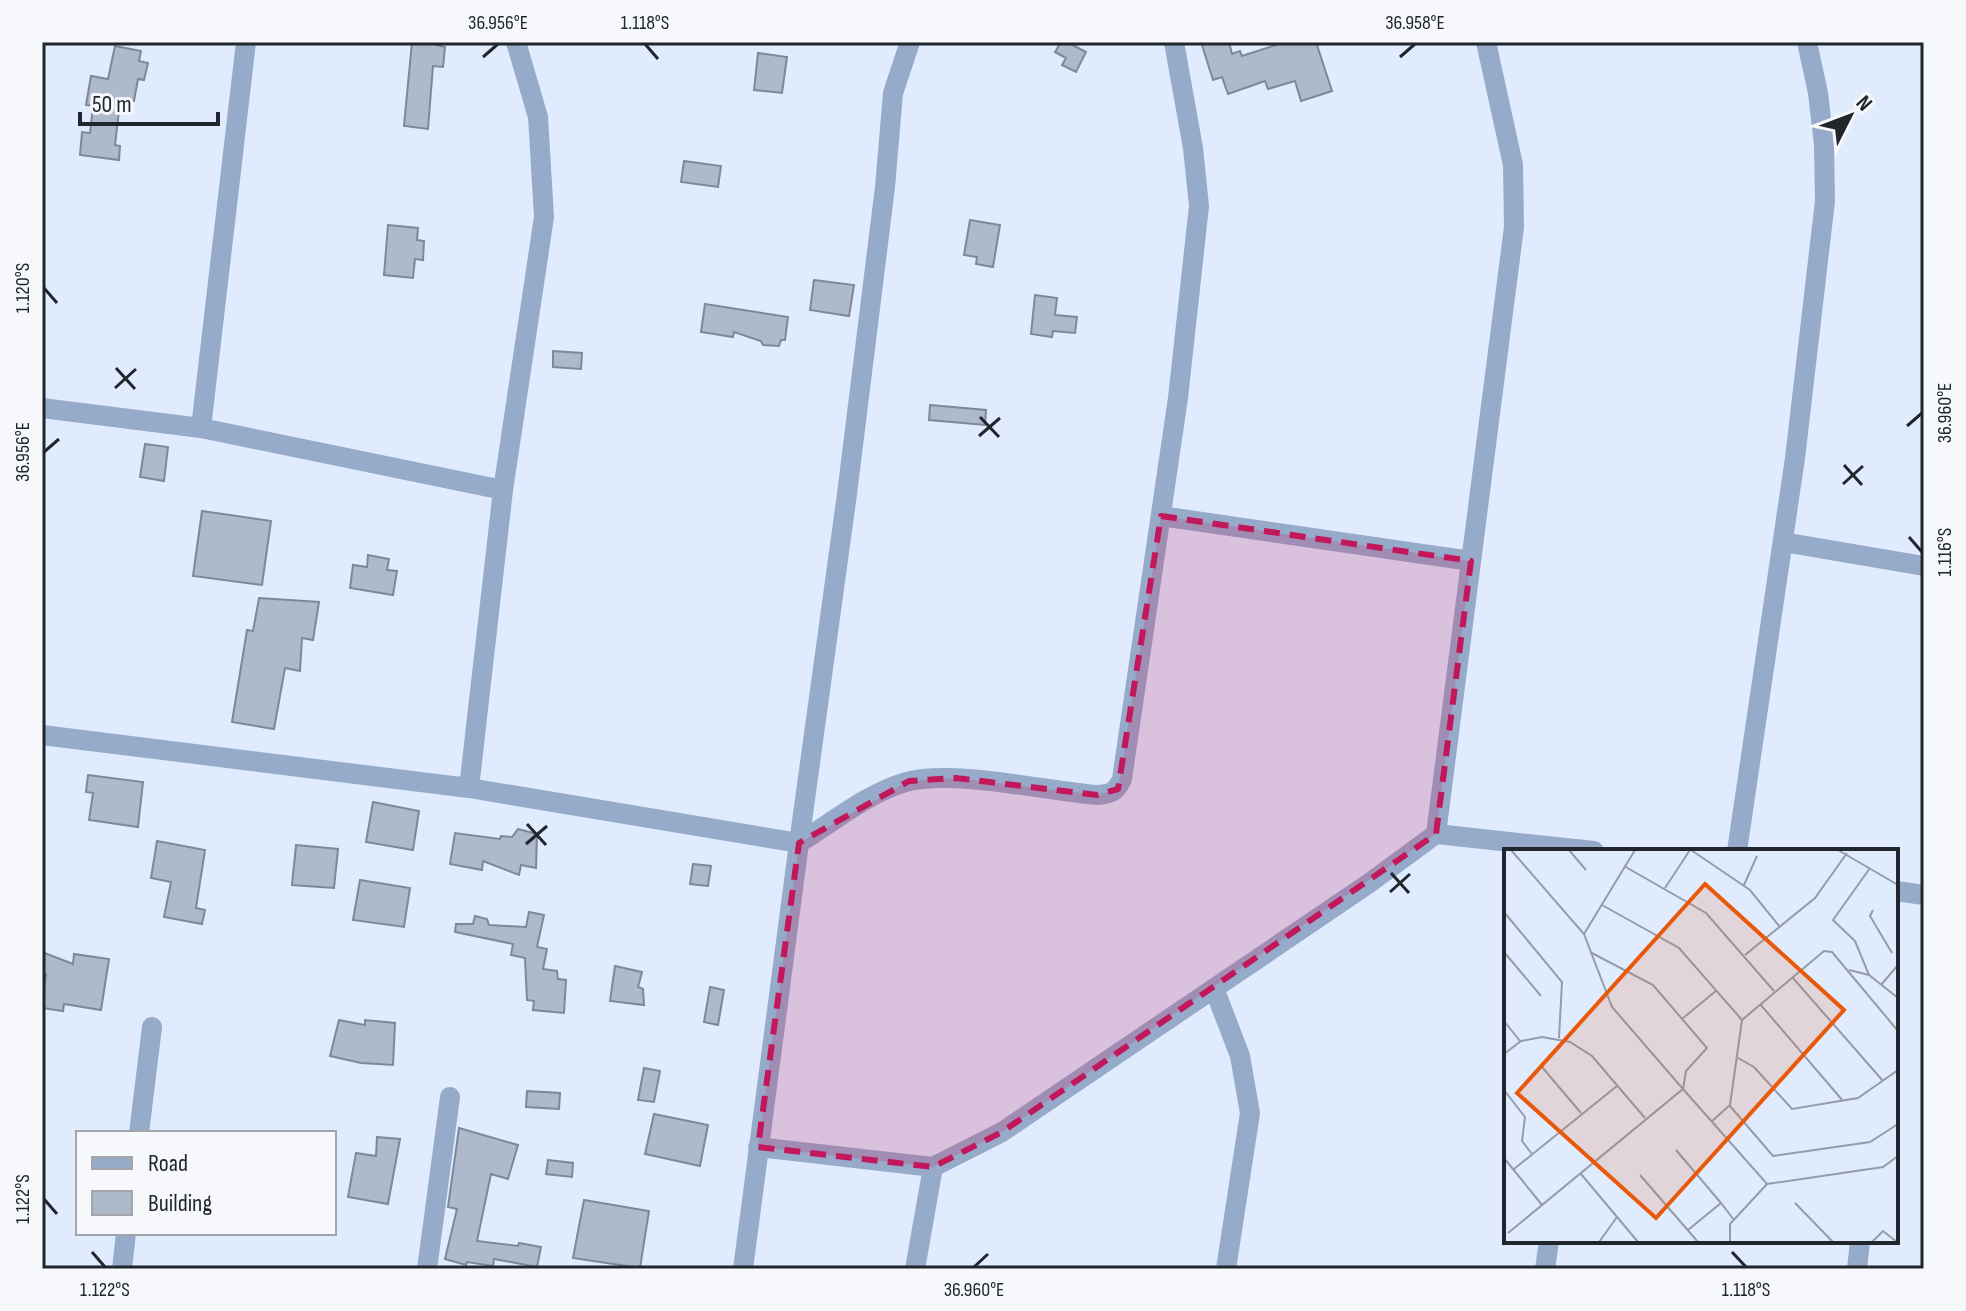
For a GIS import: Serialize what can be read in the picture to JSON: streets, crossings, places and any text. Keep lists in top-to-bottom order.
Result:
{
  "legend": ["Road", "Building"],
  "scale_bar": "50 m",
  "north": "top right",
  "coordinates": [
    "36.956°E",
    "1.118°S",
    "36.958°E",
    "1.120°S",
    "36.960°E",
    "1.116°S",
    "1.122°S"
  ]
}
